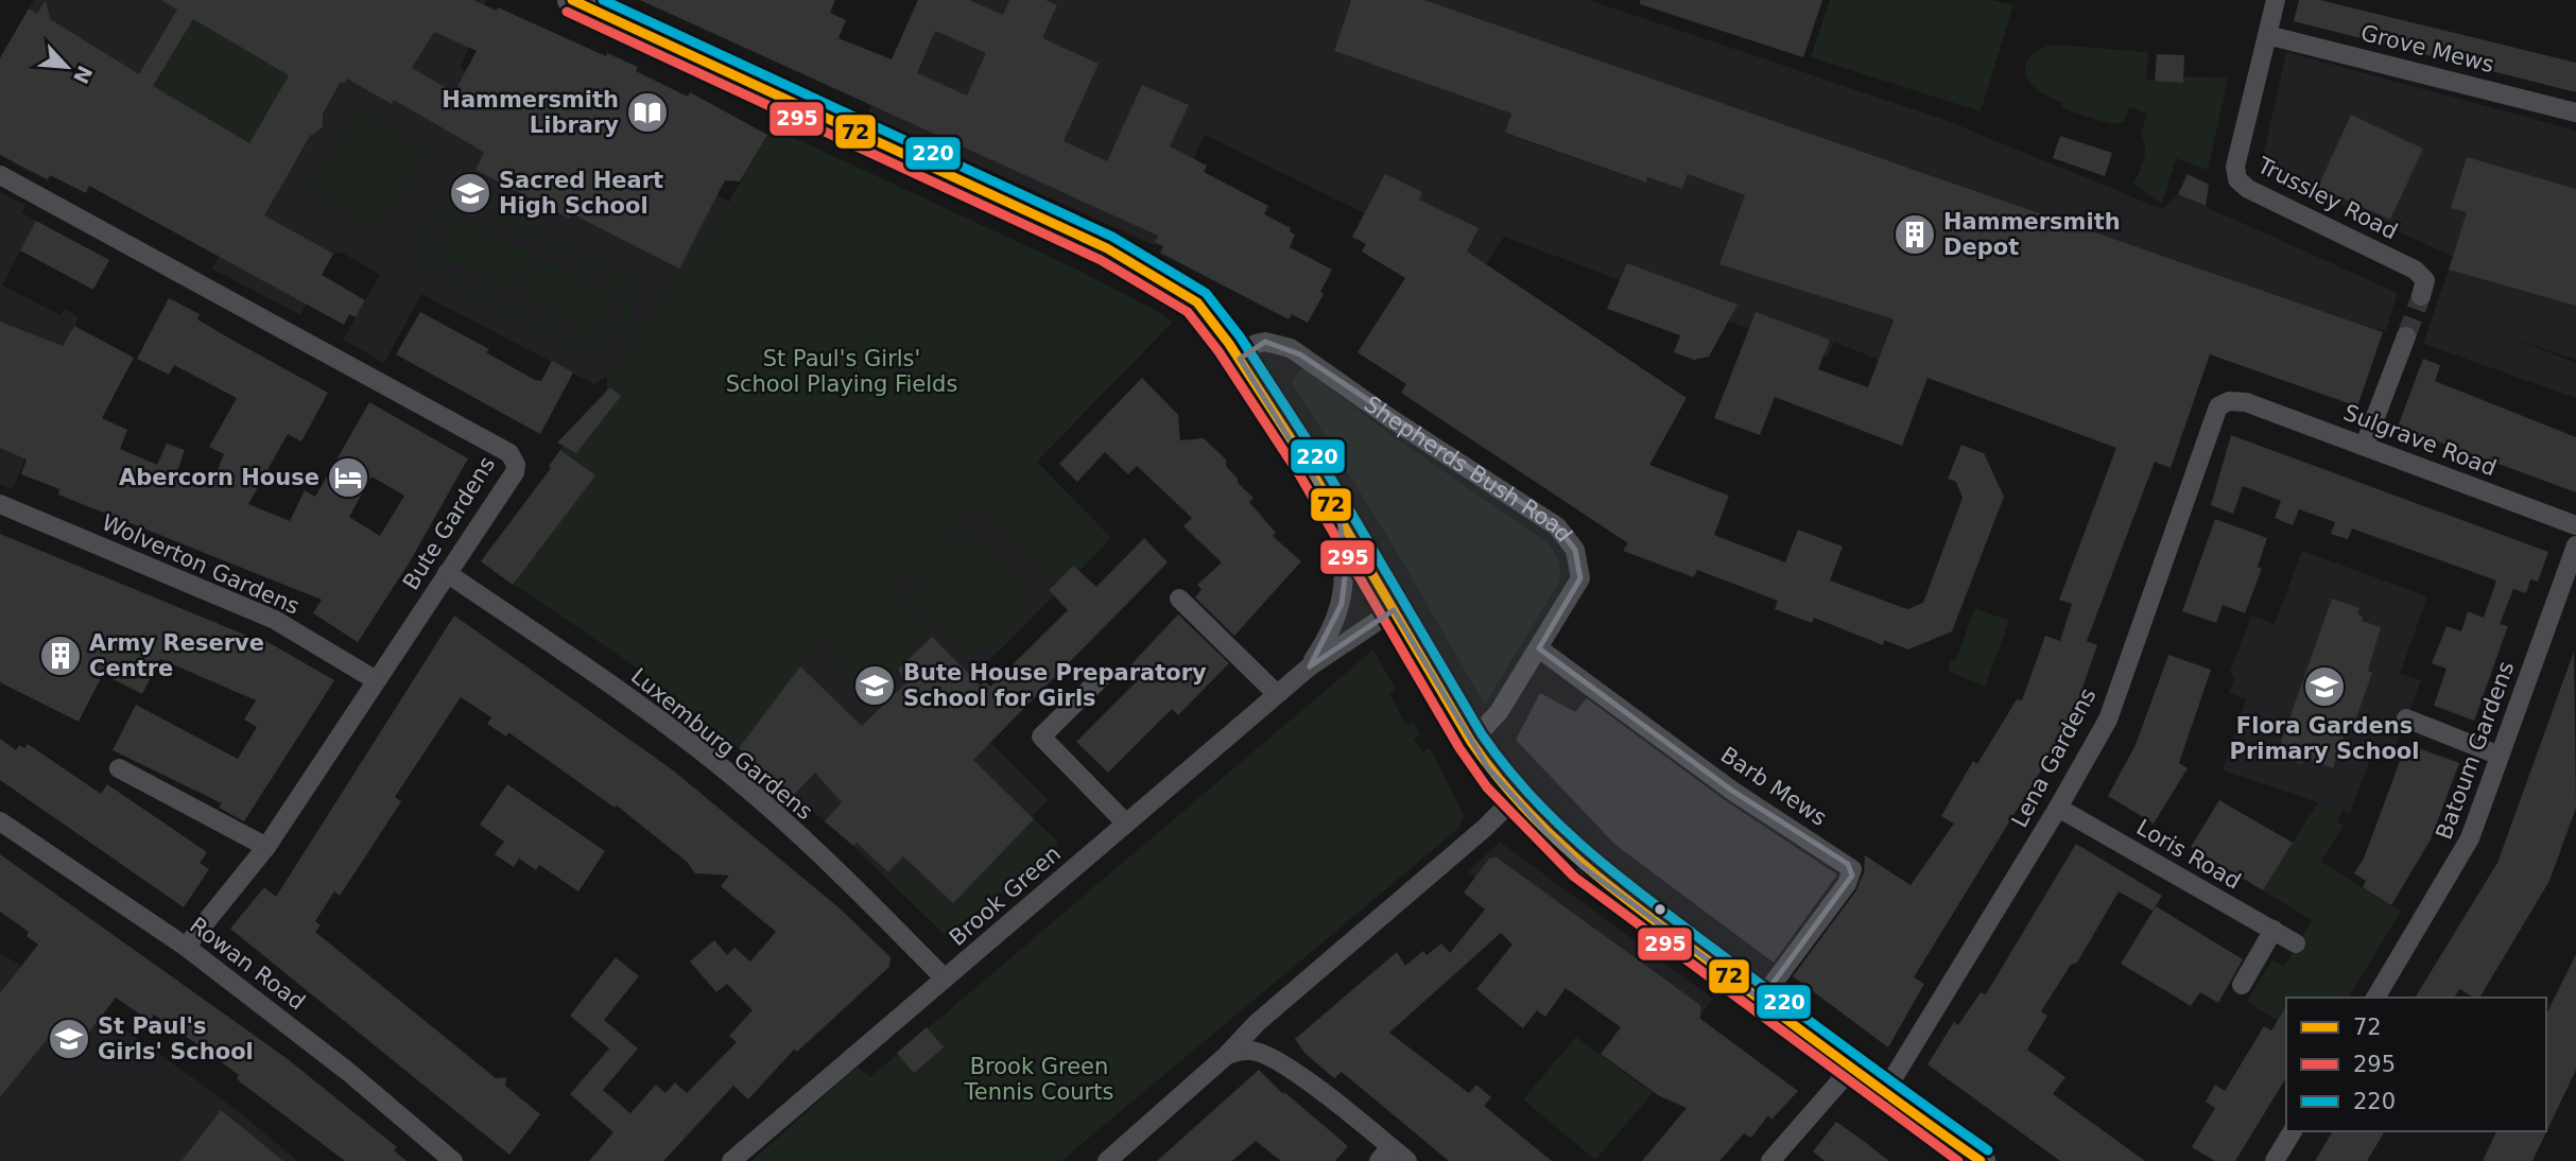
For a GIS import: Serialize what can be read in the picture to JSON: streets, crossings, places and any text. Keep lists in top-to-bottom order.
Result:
{
  "streets": {
    "street": [
      "Grove Mews",
      "Trussley Road",
      "Sulgrave Road",
      "Shepherds Bush Road",
      "Bute Gardens",
      "Wolverton Gardens",
      "Luxemburg Gardens",
      "Batoum Gardens",
      "Lena Gardens",
      "Barb Mews",
      "Loris Road",
      "Brook Green",
      "Rowan Road"
    ]
  },
  "crossings": [
    ["Grove Mews", "Trussley Road"],
    ["Sulgrave Road", "Lena Gardens"],
    ["Shepherds Bush Road", "Barb Mews"],
    ["Bute Gardens", "Wolverton Gardens"],
    ["Bute Gardens", "Luxemburg Gardens"],
    ["Bute Gardens", "Rowan Road"],
    ["Luxemburg Gardens", "Brook Green"],
    ["Lena Gardens", "Loris Road"]
  ],
  "parks": ["St Paul's Girls' School Playing Fields", "Brook Green Tennis Courts"],
  "places": {
    "library": ["Hammersmith Library"],
    "school or university": [
      "Sacred Heart High School",
      "Bute House Preparatory School for Girls",
      "Flora Gardens Primary School",
      "St Paul's Girls' School"
    ],
    "building": ["Hammersmith Depot", "Army Reserve Centre"],
    "hotel": ["Abercorn House"]
  },
  "lines": ["transit line 72", "transit line 220", "transit line 295"],
  "legend": ["72", "295", "220"],
  "north": "bottom right"
}
